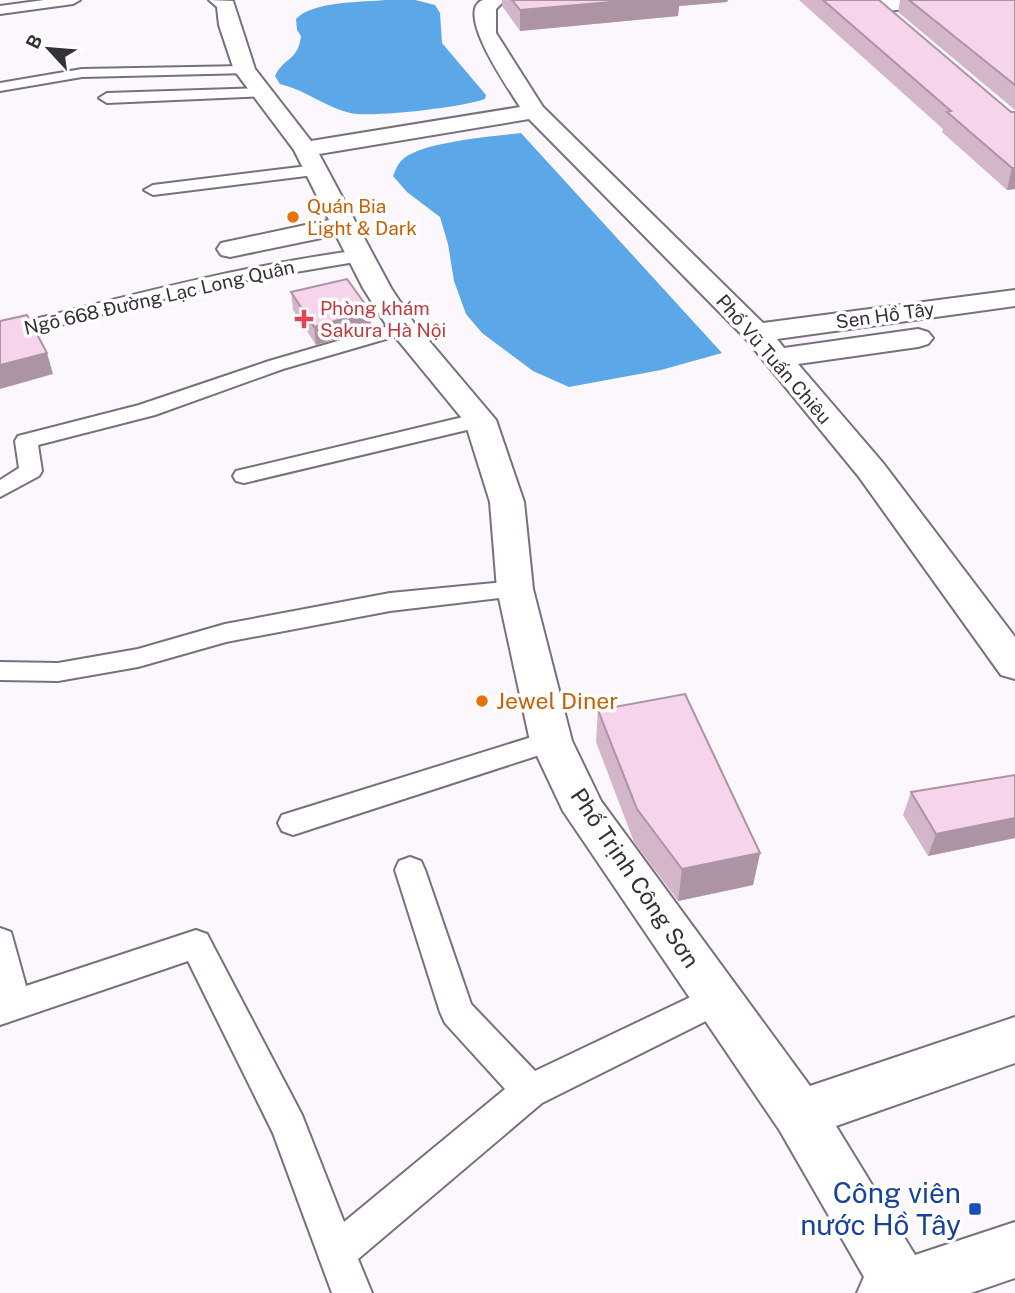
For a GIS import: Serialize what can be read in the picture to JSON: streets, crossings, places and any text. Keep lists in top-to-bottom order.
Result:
{
  "streets": {
    "street": ["Sen Hồ Tây", "Phố Vũ Tuấn Chiêu", "Phố Trịnh Công Sơn"],
    "lane": ["Ngõ 668 Đường Lạc Long Quân"]
  },
  "crossings": [
    ["Ngõ 668 Đường Lạc Long Quân", "Phố Trịnh Công Sơn"],
    ["Sen Hồ Tây", "Phố Vũ Tuấn Chiêu"]
  ],
  "places": {
    "other": ["Quán Bia Light & Dark", "Jewel Diner"],
    "health": ["Phòng khám Sakura Hà Nội"],
    "transit": ["Công viên nước Hồ Tây"]
  },
  "north": "top left"
}
